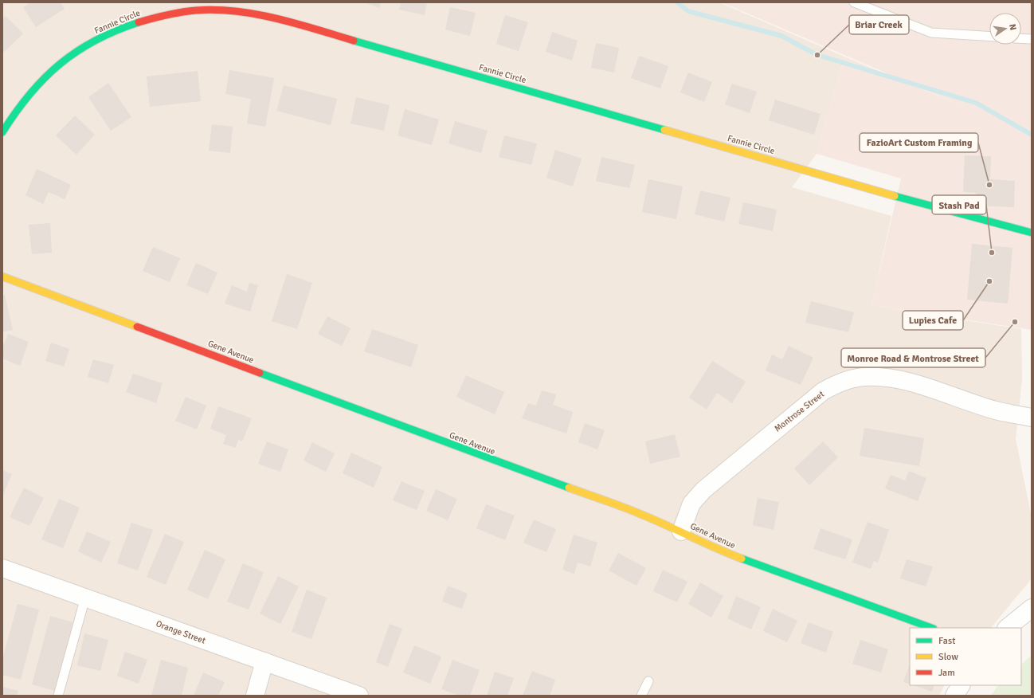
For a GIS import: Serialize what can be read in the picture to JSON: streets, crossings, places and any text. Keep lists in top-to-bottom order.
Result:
{
  "streets": {
    "street": [
      "Fannie Circle",
      "Gene Avenue",
      "Montrose Street",
      "Orange Street"
    ]
  },
  "crossings": [
    ["Gene Avenue", "Montrose Street"]
  ],
  "places": [
    "Briar Creek",
    "FazioArt Custom Framing",
    "Stash Pad",
    "Lupies Cafe",
    "Monroe Road & Montrose Street"
  ],
  "legend": ["Fast", "Slow", "Jam"],
  "north": "right"
}
